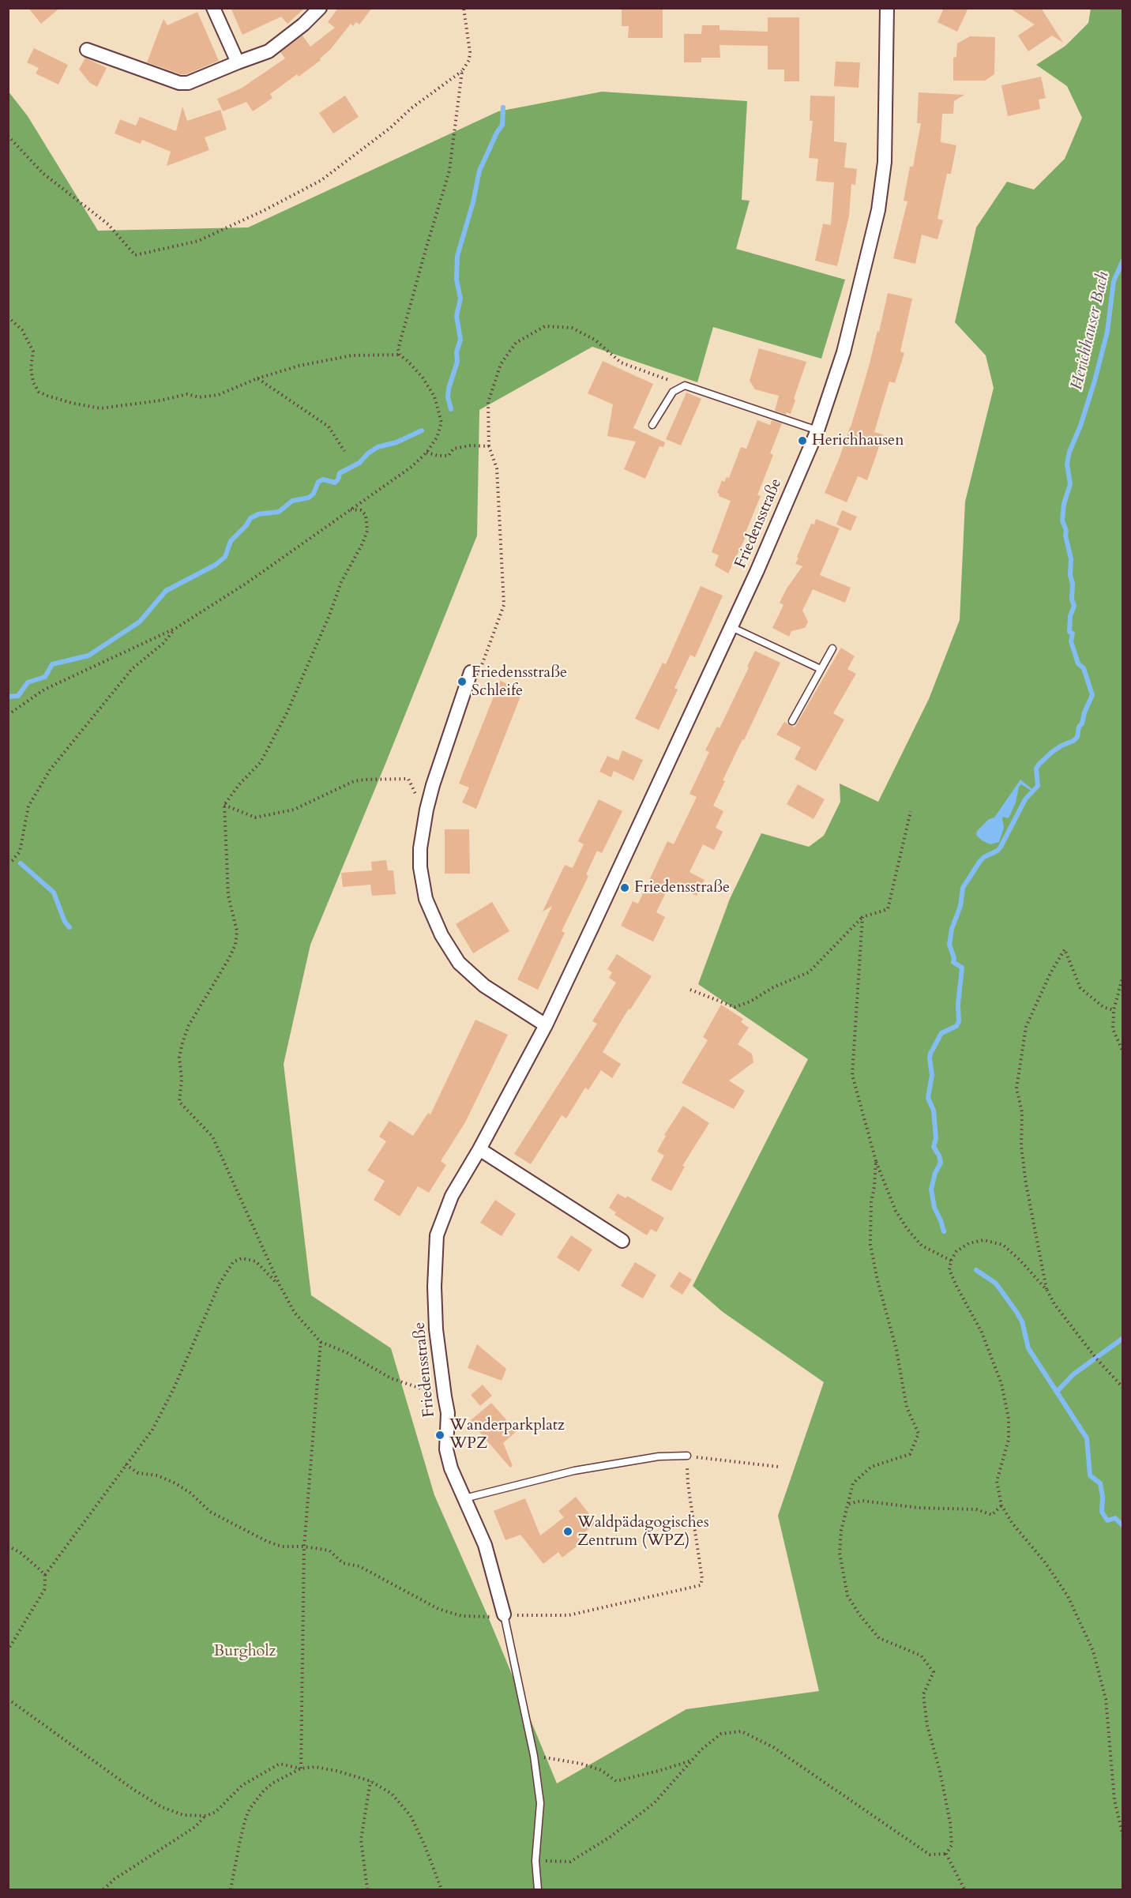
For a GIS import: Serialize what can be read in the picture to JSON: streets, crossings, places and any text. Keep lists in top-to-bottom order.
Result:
{
  "streets": {
    "street": ["Friedensstraße"]
  },
  "water": ["Herichhauser Bach"],
  "parks": ["Burgholz"],
  "places": [
    "Herichhausen",
    "Friedensstraße Schleife",
    "Friedensstraße",
    "Wanderparkplatz WPZ",
    "Waldpädagogisches Zentrum (WPZ)"
  ]
}
